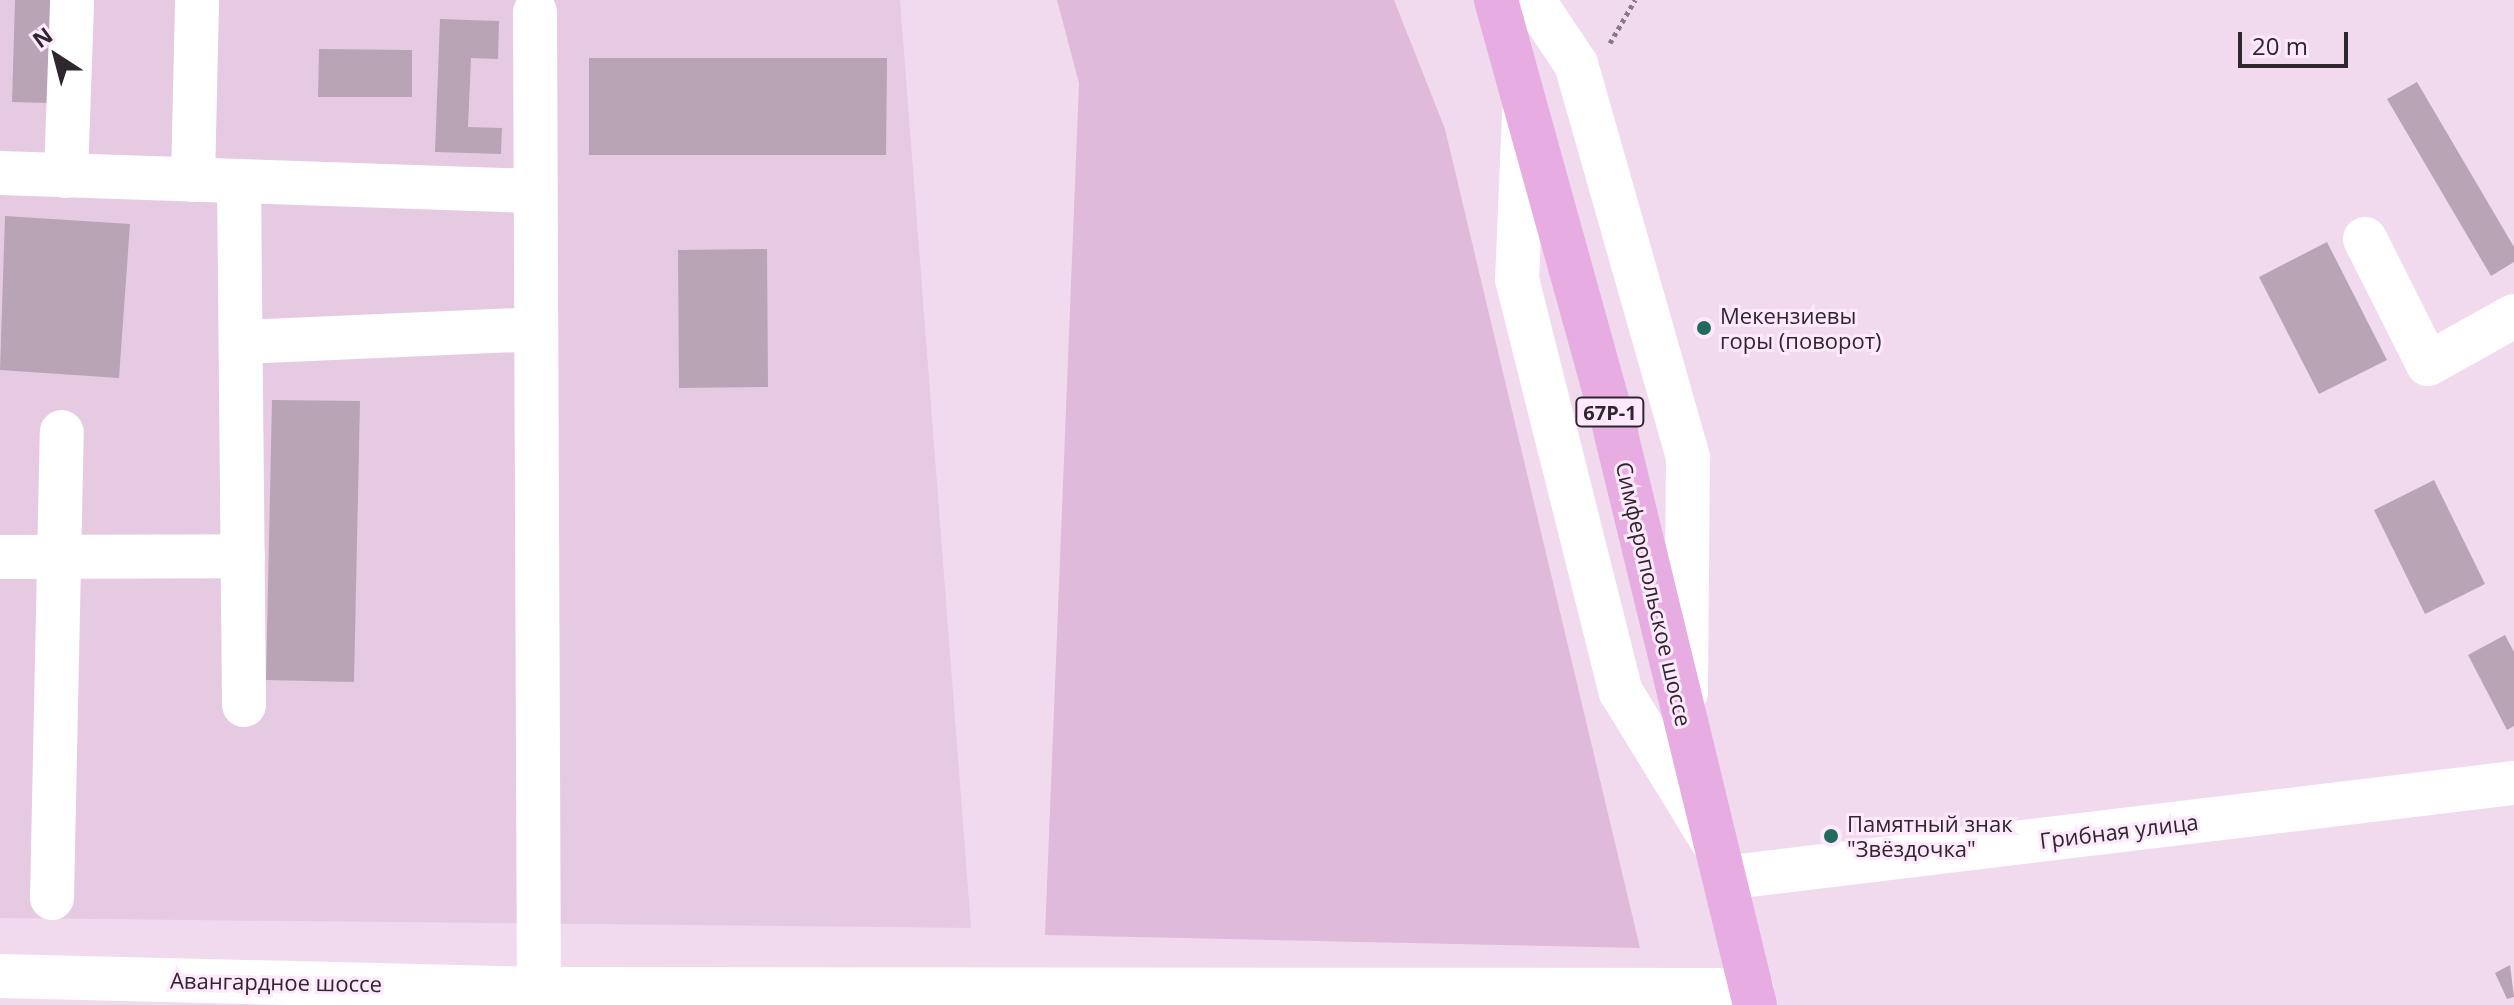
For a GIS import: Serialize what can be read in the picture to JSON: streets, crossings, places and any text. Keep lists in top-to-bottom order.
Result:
{
  "streets": {
    "main road": ["67Р-1", "Симферопольское шоссе"],
    "street": ["Грибная улица", "Авангардное шоссе"]
  },
  "crossings": [
    ["Симферопольское шоссе", "Грибная улица"],
    ["Симферопольское шоссе", "Авангардное шоссе"]
  ],
  "places": ["Мекензиевы горы (поворот)", "Памятный знак \"Звёздочка\""],
  "scale_bar": "20 m",
  "north": "top left"
}
